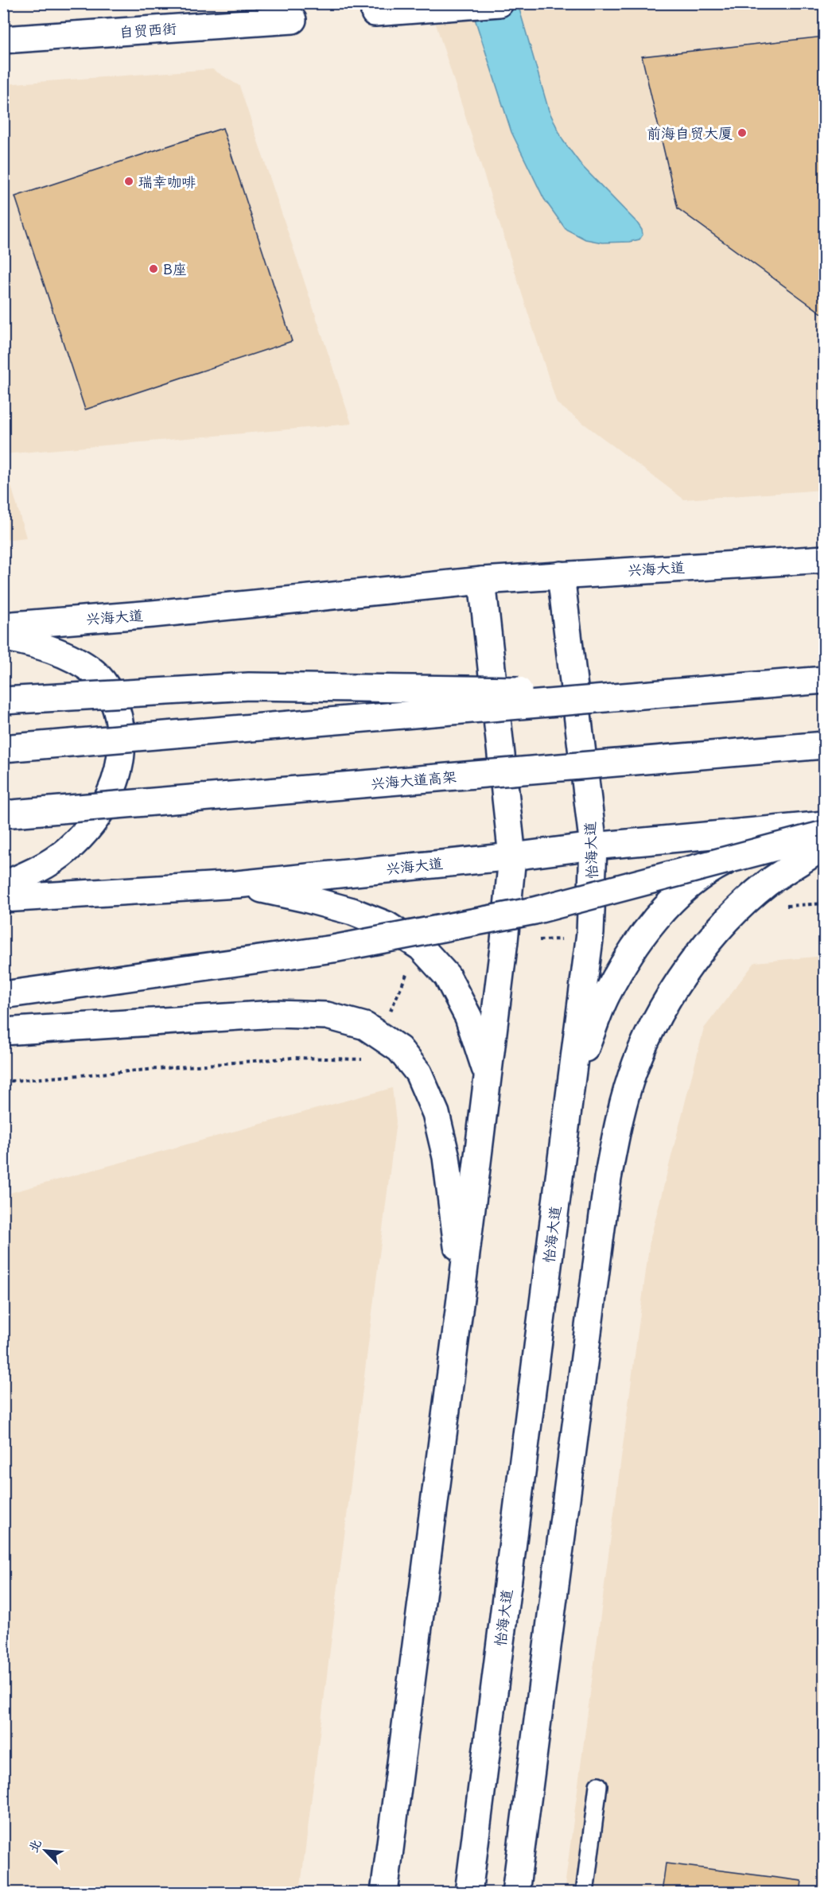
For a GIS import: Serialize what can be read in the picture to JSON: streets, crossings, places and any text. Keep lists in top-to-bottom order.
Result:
{
  "streets": {
    "main road": [
      "自贸西街",
      "兴海大道",
      "兴海大道高架",
      "怡海大道"
    ]
  },
  "crossings": [
    ["兴海大道", "怡海大道"]
  ],
  "places": ["前海自贸大厦", "瑞幸咖啡", "B座"],
  "north": "top left"
}
